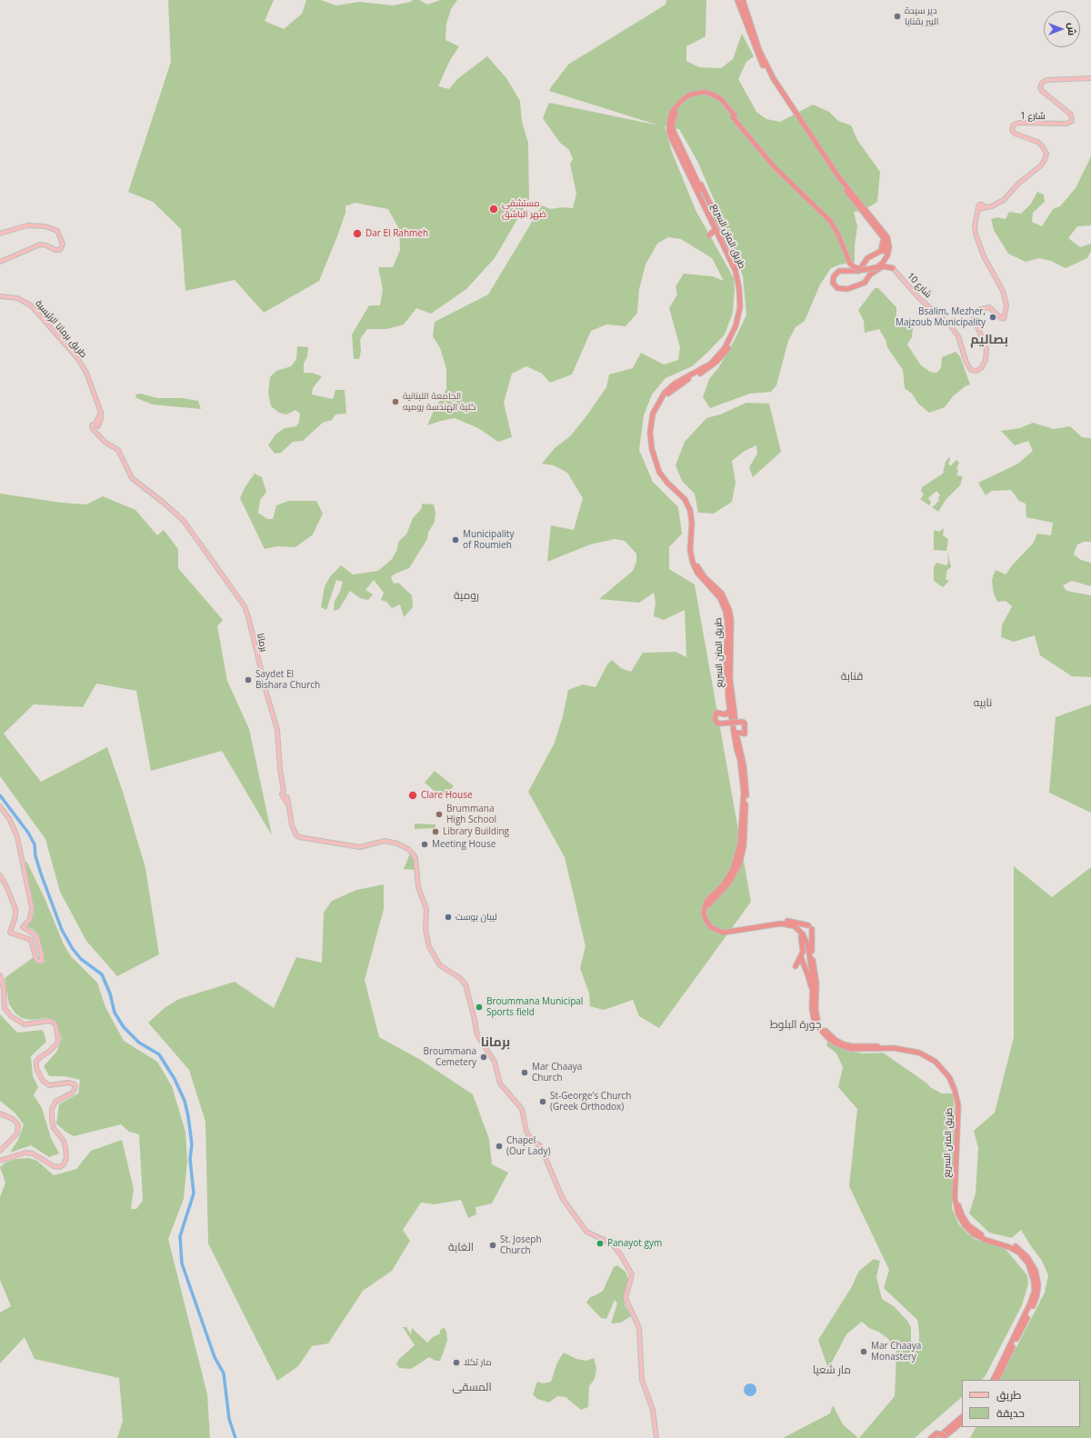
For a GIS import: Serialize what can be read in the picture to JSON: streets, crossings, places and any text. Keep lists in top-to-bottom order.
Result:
{
  "streets": {
    "highway": ["طريق المتن السريع"],
    "main road": [
      "شارع 1",
      "شارع 10",
      "طريق برمانا الرئيسية",
      "برمانا"
    ]
  },
  "crossings": [
    ["شارع 1", "شارع 10"],
    ["طريق المتن السريع", "شارع 10"],
    ["طريق برمانا الرئيسية", "برمانا"]
  ],
  "districts": [
    "بصاليم",
    "رومية",
    "قنابة",
    "نابيه",
    "جورة البلوط",
    "برمانا",
    "الغابة",
    "مار شعيا",
    "المسقى"
  ],
  "places": [
    "دير سيدة البير بقنايا",
    "مستشفى ضهر الباشق",
    "Dar El Rahmeh",
    "Bsalim, Mezher, Majzoub Municipality",
    "الجامعة اللبنانية كلية الهندسة روميه",
    "Municipality of Roumieh",
    "Saydet El Bishara Church",
    "Clare House",
    "Brummana High School",
    "Library Building",
    "Meeting House",
    "ليبان بوست",
    "Broummana Municipal Sports field",
    "Broummana Cemetery",
    "Mar Chaaya Church",
    "St-George's Church (Greek Orthodox)",
    "Chapel (Our Lady)",
    "Panayot gym",
    "St. Joseph Church",
    "Mar Chaaya Monastery",
    "مار تكلا"
  ],
  "legend": ["طريق", "حديقة"],
  "north": "right"
}
